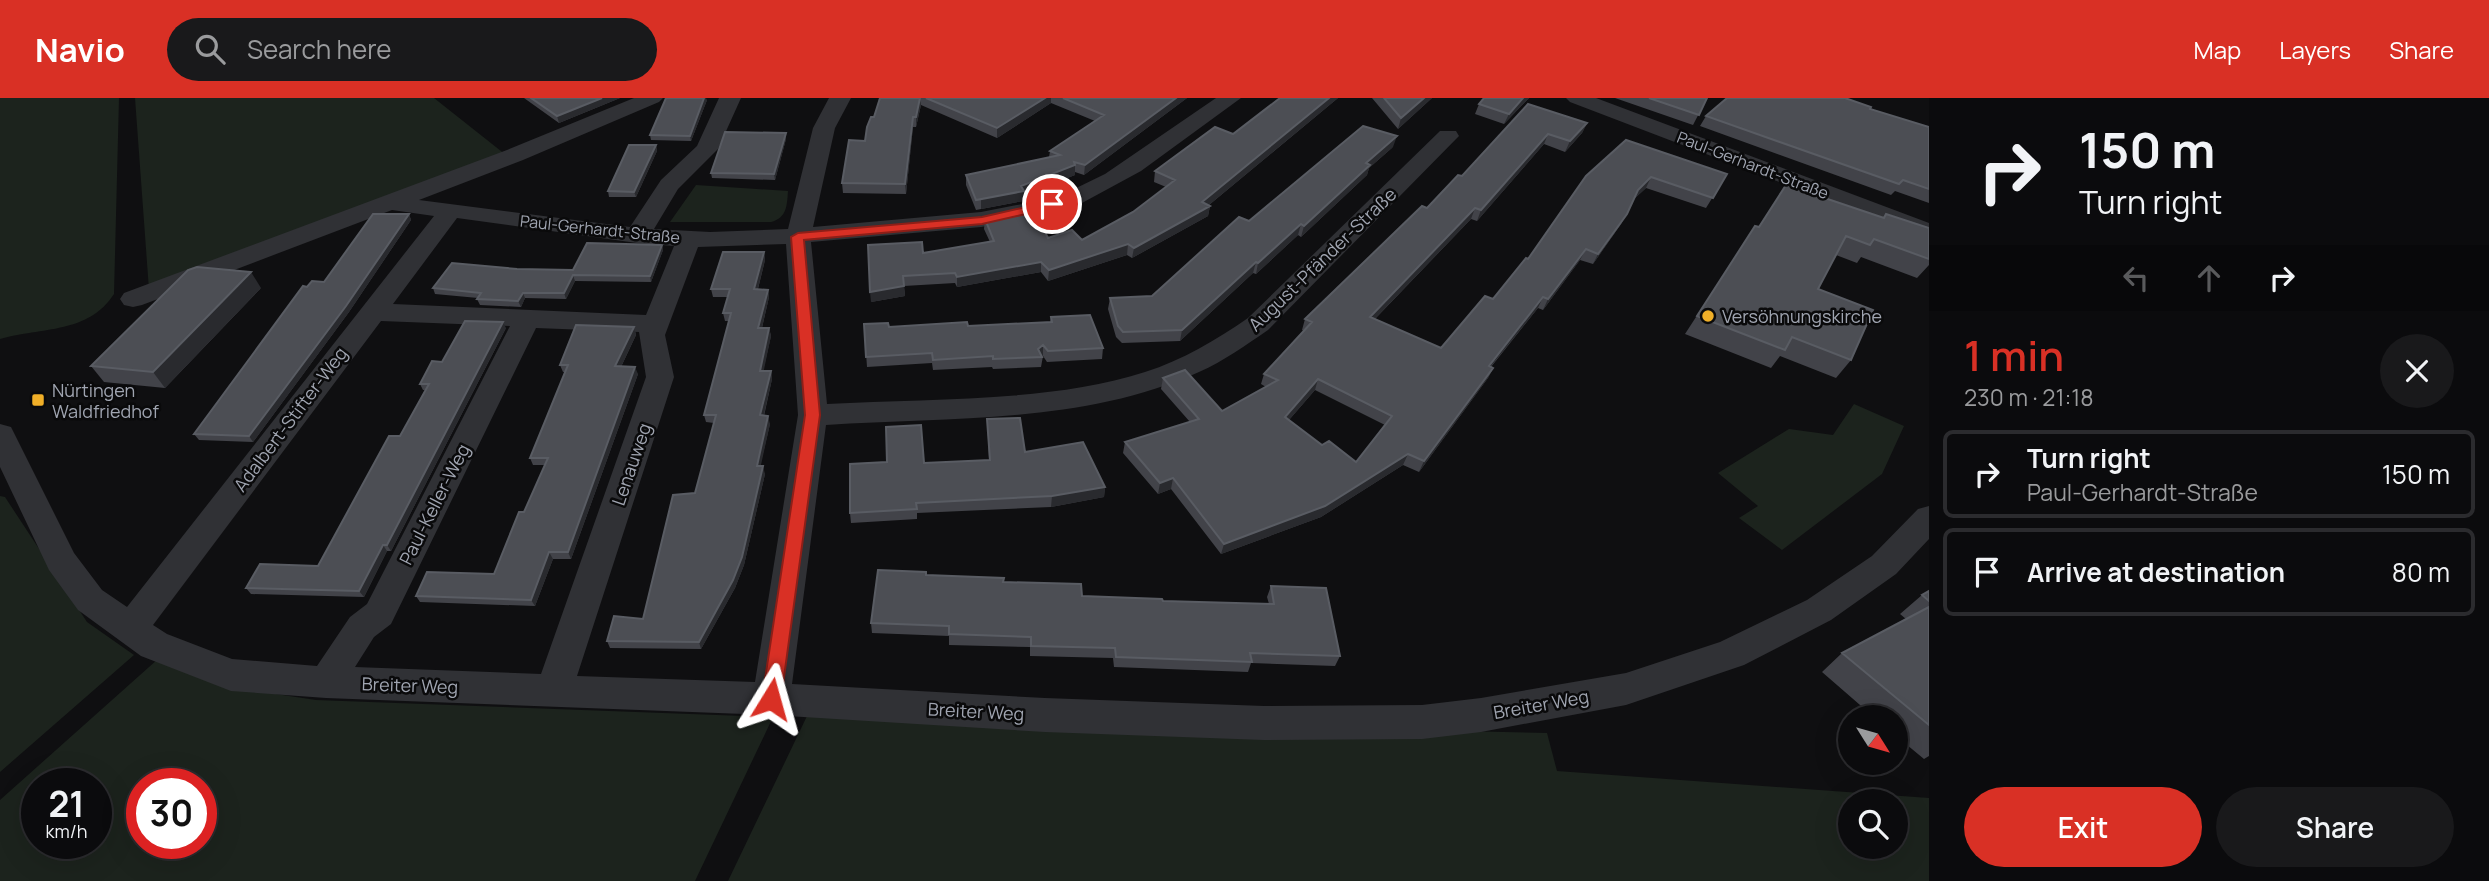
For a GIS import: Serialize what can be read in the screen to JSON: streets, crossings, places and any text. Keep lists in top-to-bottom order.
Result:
{
  "streets": {
    "street": [
      "Paul-Gerhardt-Straße",
      "August-Pfänder-Straße",
      "Adalbert-Stifter-Weg",
      "Lenauweg",
      "Paul-Keller-Weg",
      "Breiter Weg"
    ]
  },
  "crossings": [
    ["Paul-Gerhardt-Straße", "Adalbert-Stifter-Weg"],
    ["Paul-Gerhardt-Straße", "Lenauweg"],
    ["Adalbert-Stifter-Weg", "Breiter Weg"],
    ["Lenauweg", "Breiter Weg"],
    ["Paul-Keller-Weg", "Breiter Weg"]
  ],
  "places": {
    "other": ["Versöhnungskirche"],
    "transit": ["Nürtingen Waldfriedhof"]
  },
  "north": "bottom right",
  "page": {
    "header": "Navio",
    "search": "Search here",
    "nav": ["Map", "Layers", "Share"],
    "turn": ["150 m", "Turn right"],
    "heading": ["1 min", "230 m · 21:18"],
    "list": [
      {
        "name": "Turn right",
        "note": "Paul-Gerhardt-Straße",
        "value": "150 m"
      },
      {
        "name": "Arrive at destination",
        "value": "80 m"
      }
    ],
    "speed": "21 km/h",
    "limit": "30",
    "buttons": ["Exit", "Share"]
  }
}
